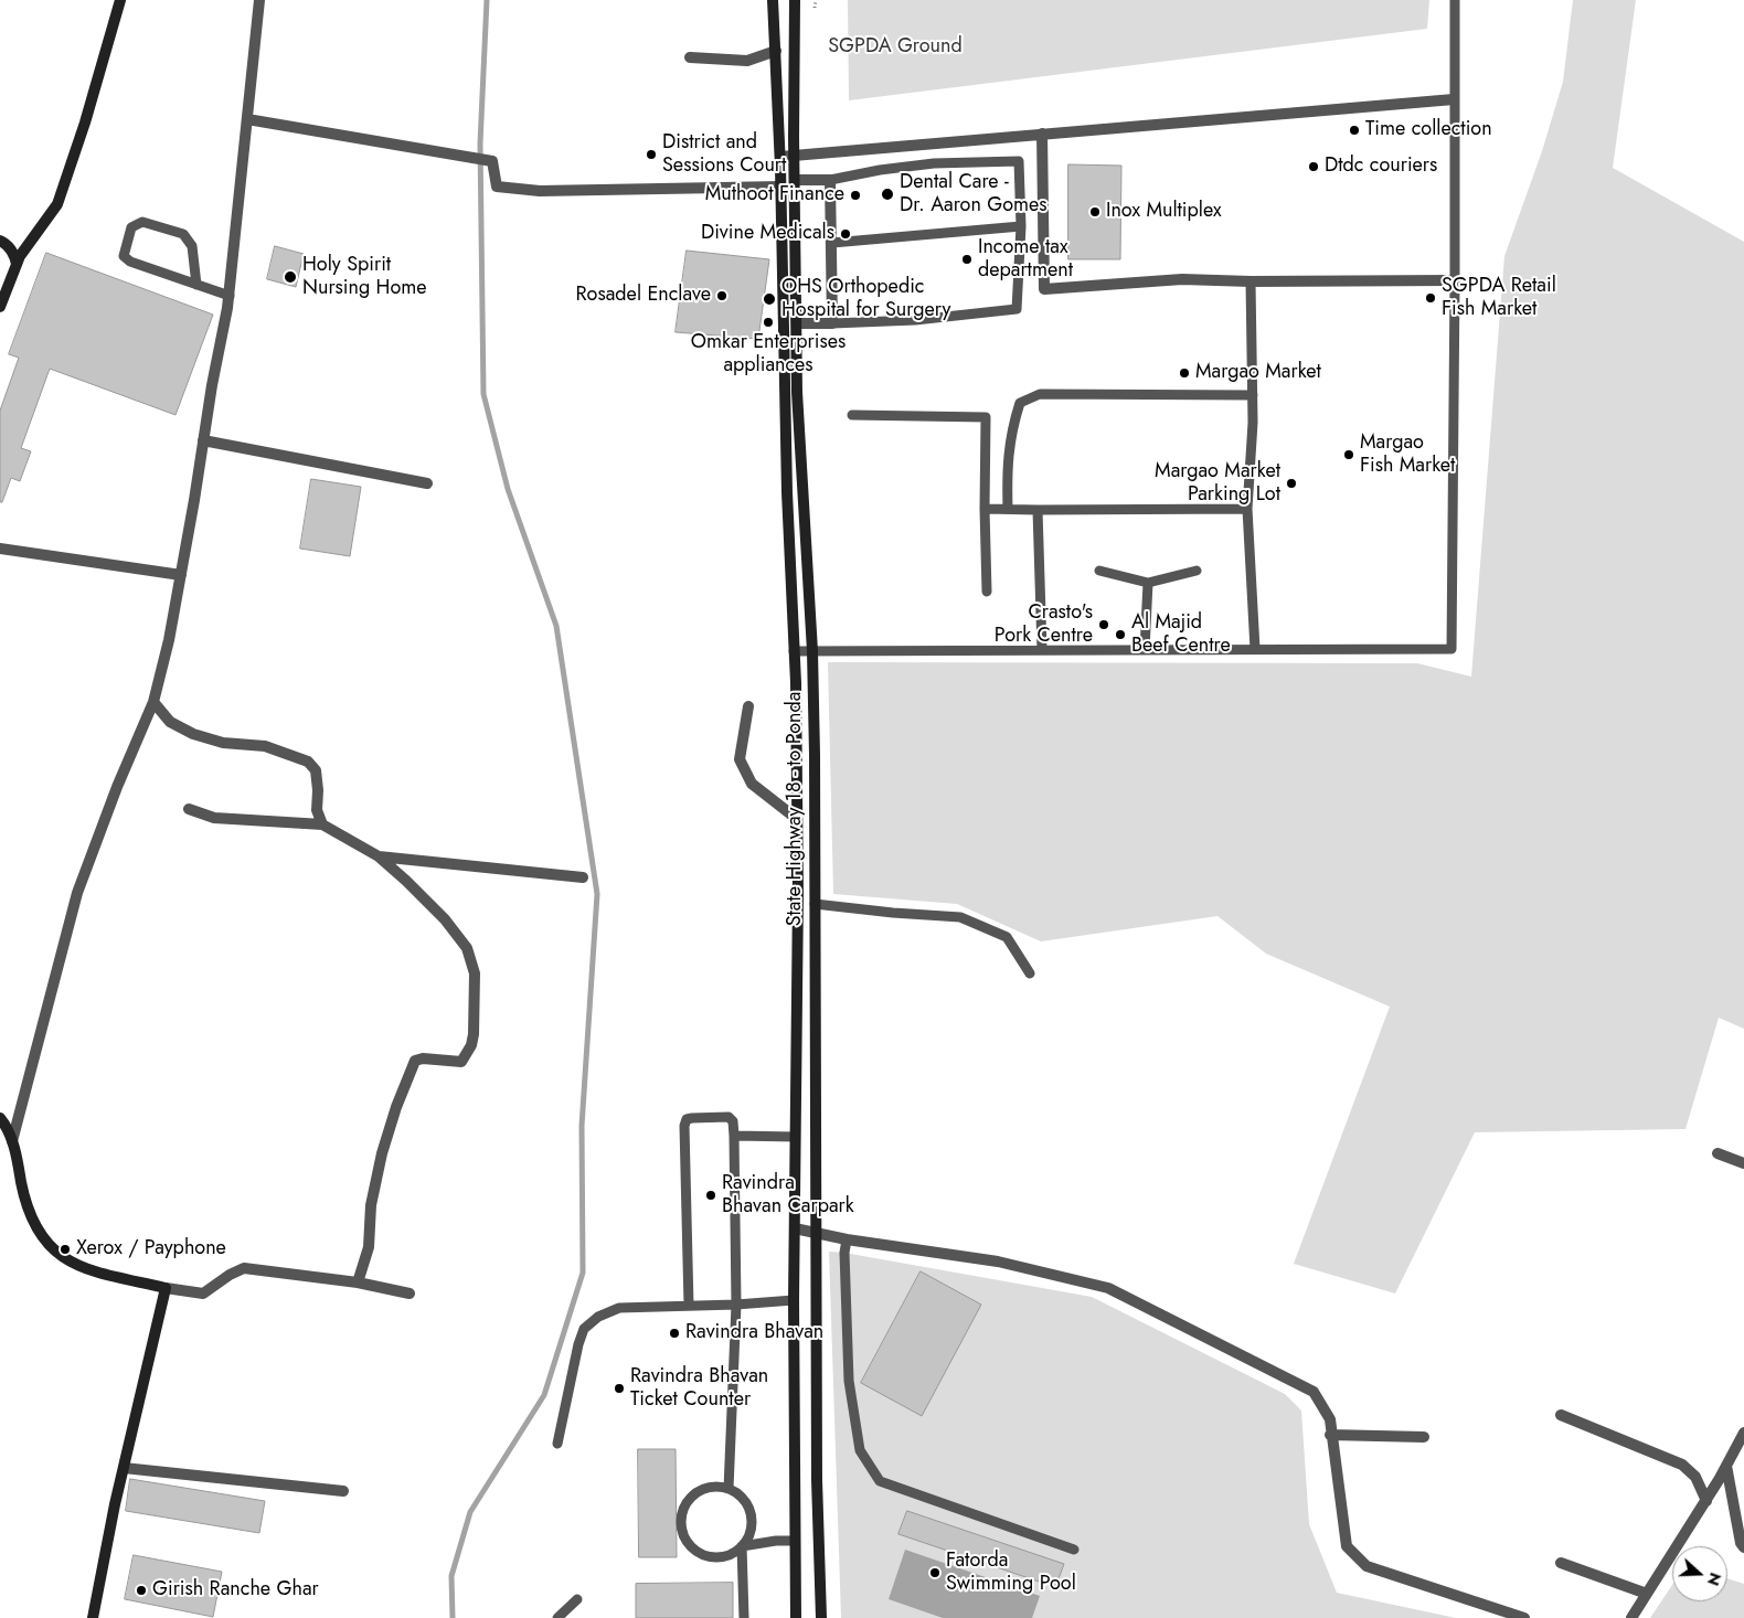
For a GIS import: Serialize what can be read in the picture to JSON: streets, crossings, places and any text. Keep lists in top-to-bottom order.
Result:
{
  "streets": {
    "main road": ["State Highway 18 - to Ponda"]
  },
  "parks": ["SGPDA Ground"],
  "places": [
    "Time collection",
    "District and Sessions Court",
    "Dtdc couriers",
    "Dental Care - Dr. Aaron Gomes",
    "Muthoot Finance",
    "Inox Multiplex",
    "Divine Medicals",
    "Income tax department",
    "Holy Spirit Nursing Home",
    "Rosadel Enclave",
    "SGPDA Retail Fish Market",
    "OHS Orthopedic Hospital for Surgery",
    "Omkar Enterprises appliances",
    "Margao Market",
    "Margao Fish Market",
    "Margao Market Parking Lot",
    "Crasto's Pork Centre",
    "Al Majid Beef Centre",
    "Ravindra Bhavan Carpark",
    "Xerox / Payphone",
    "Ravindra Bhavan",
    "Ravindra Bhavan Ticket Counter",
    "Fatorda Swimming Pool",
    "Girish Ranche Ghar"
  ],
  "north": "right"
}
